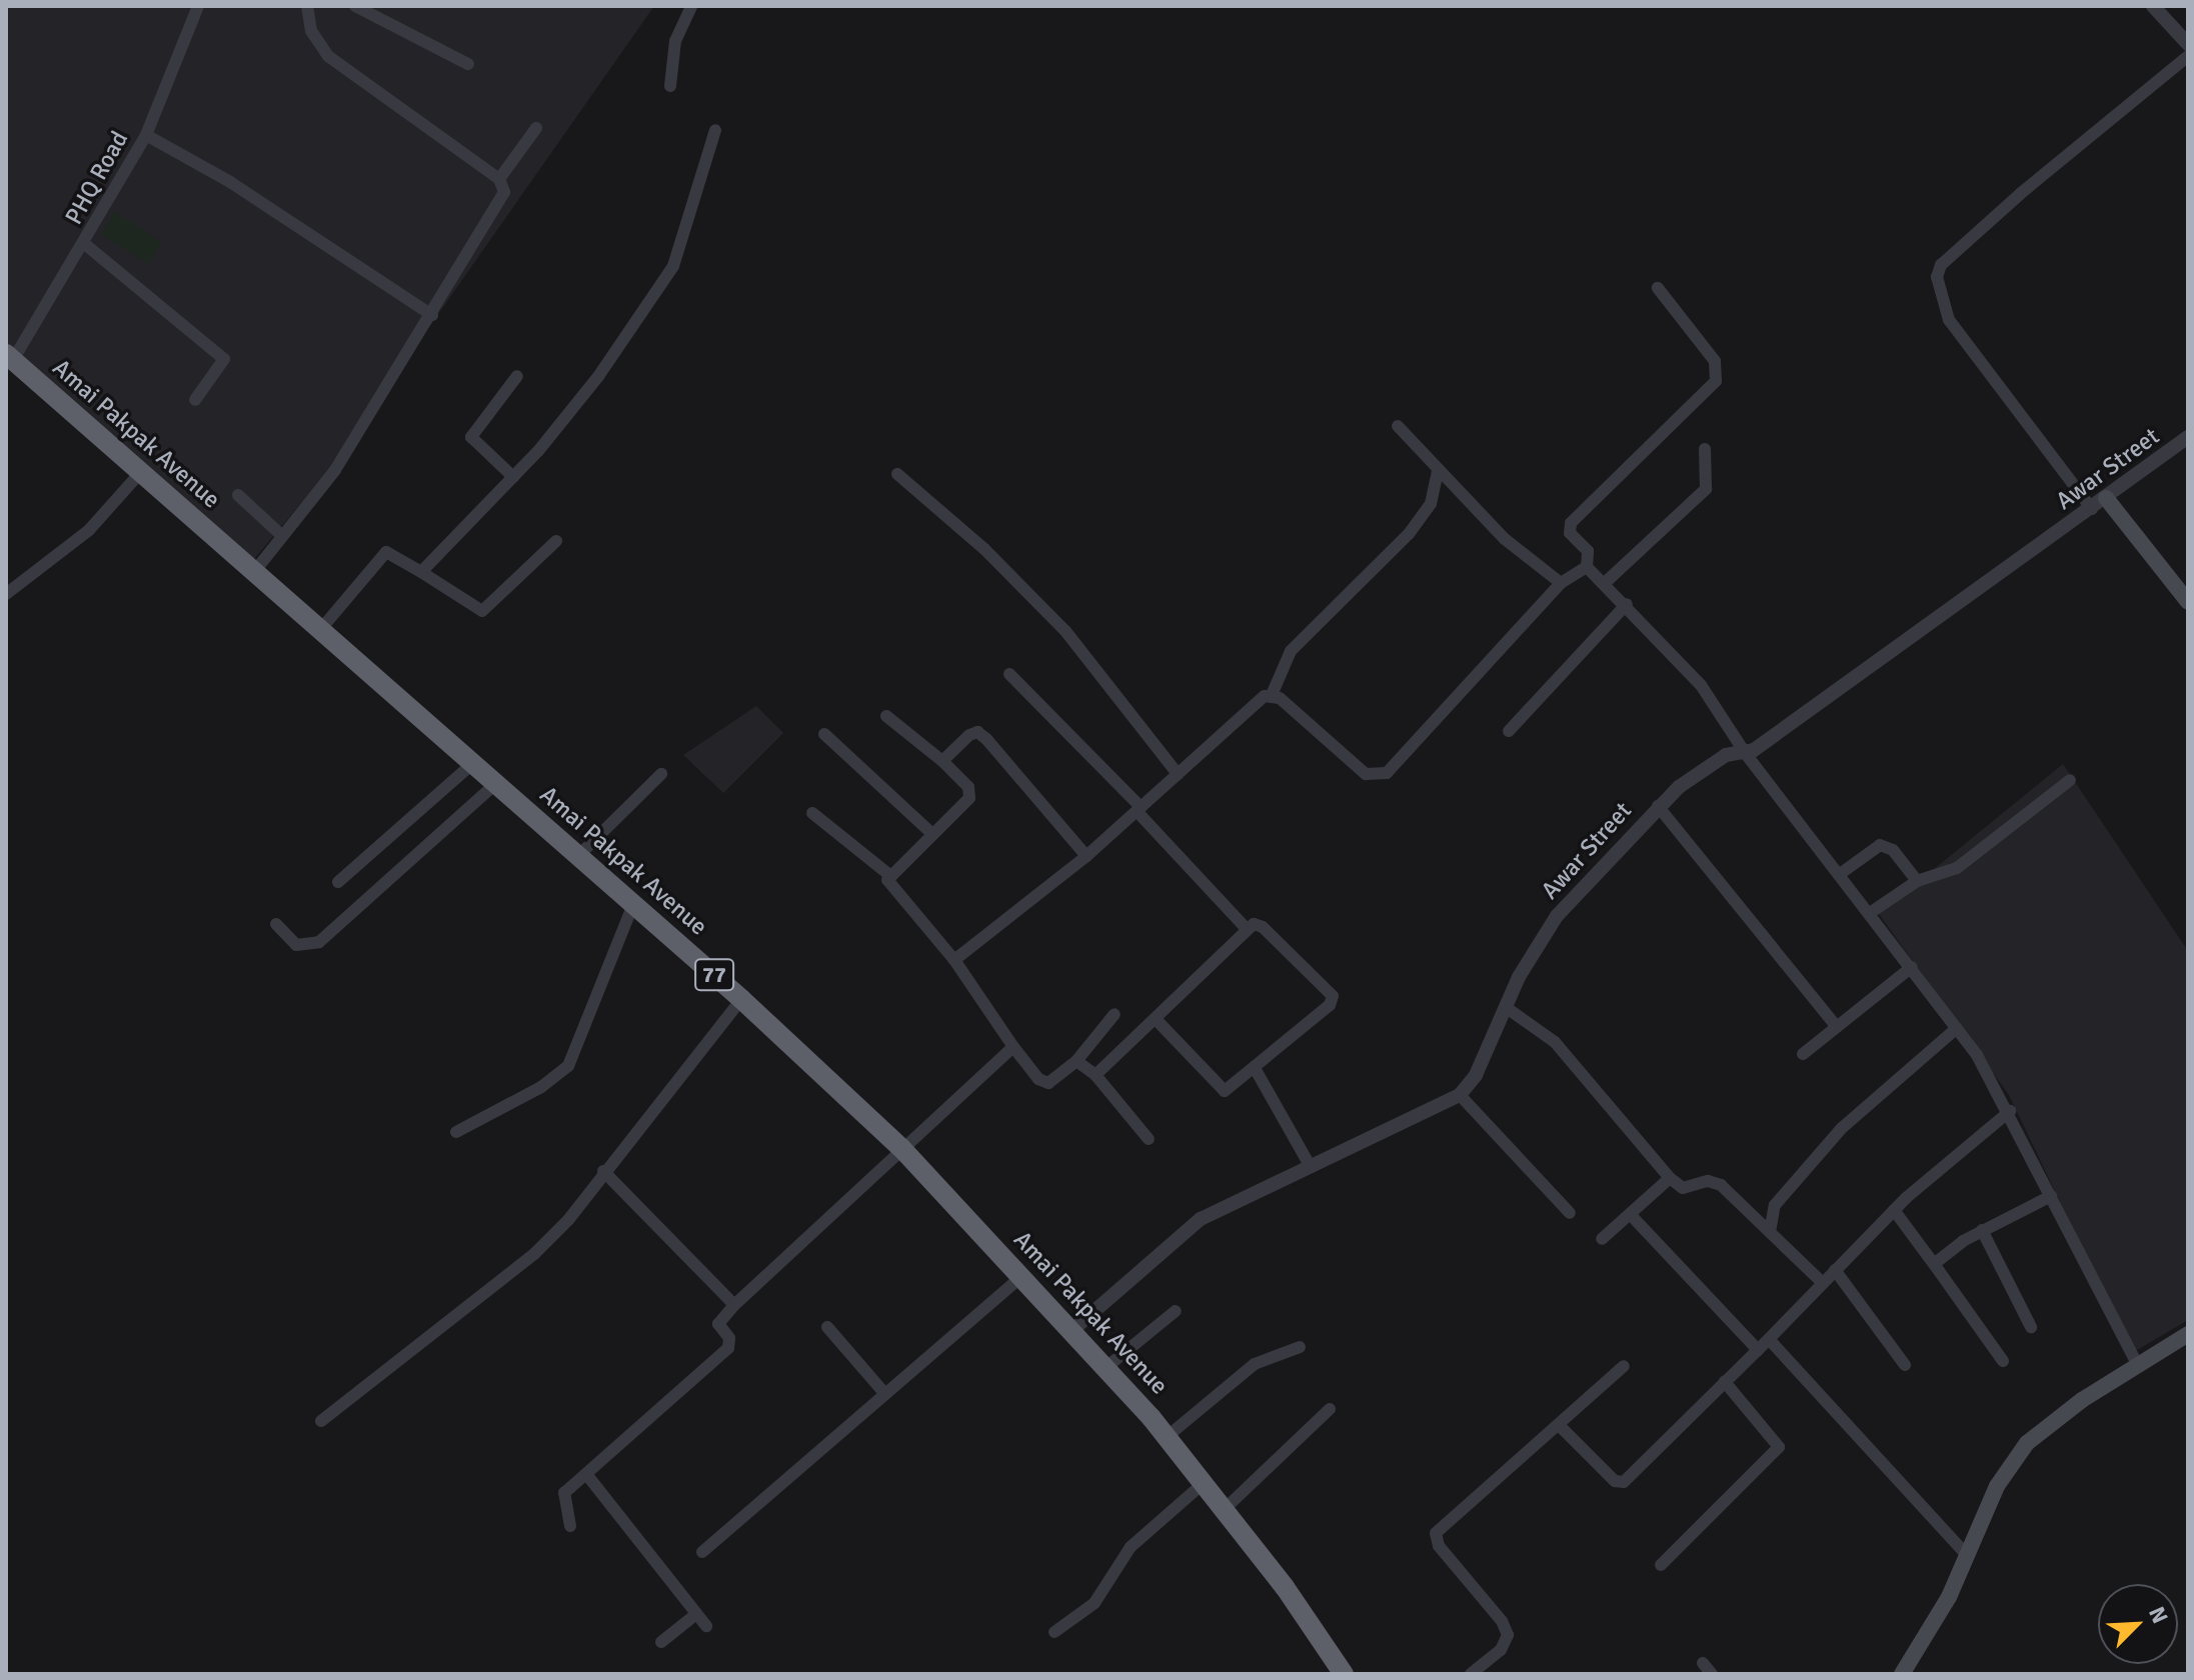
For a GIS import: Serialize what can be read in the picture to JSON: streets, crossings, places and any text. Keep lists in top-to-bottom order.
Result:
{
  "streets": {
    "highway": ["Amai Pakpak Avenue", "77"],
    "street": ["PHQ Road", "Awar Street"]
  },
  "crossings": [
    ["PHQ Road", "Amai Pakpak Avenue"]
  ],
  "north": "top right"
}
